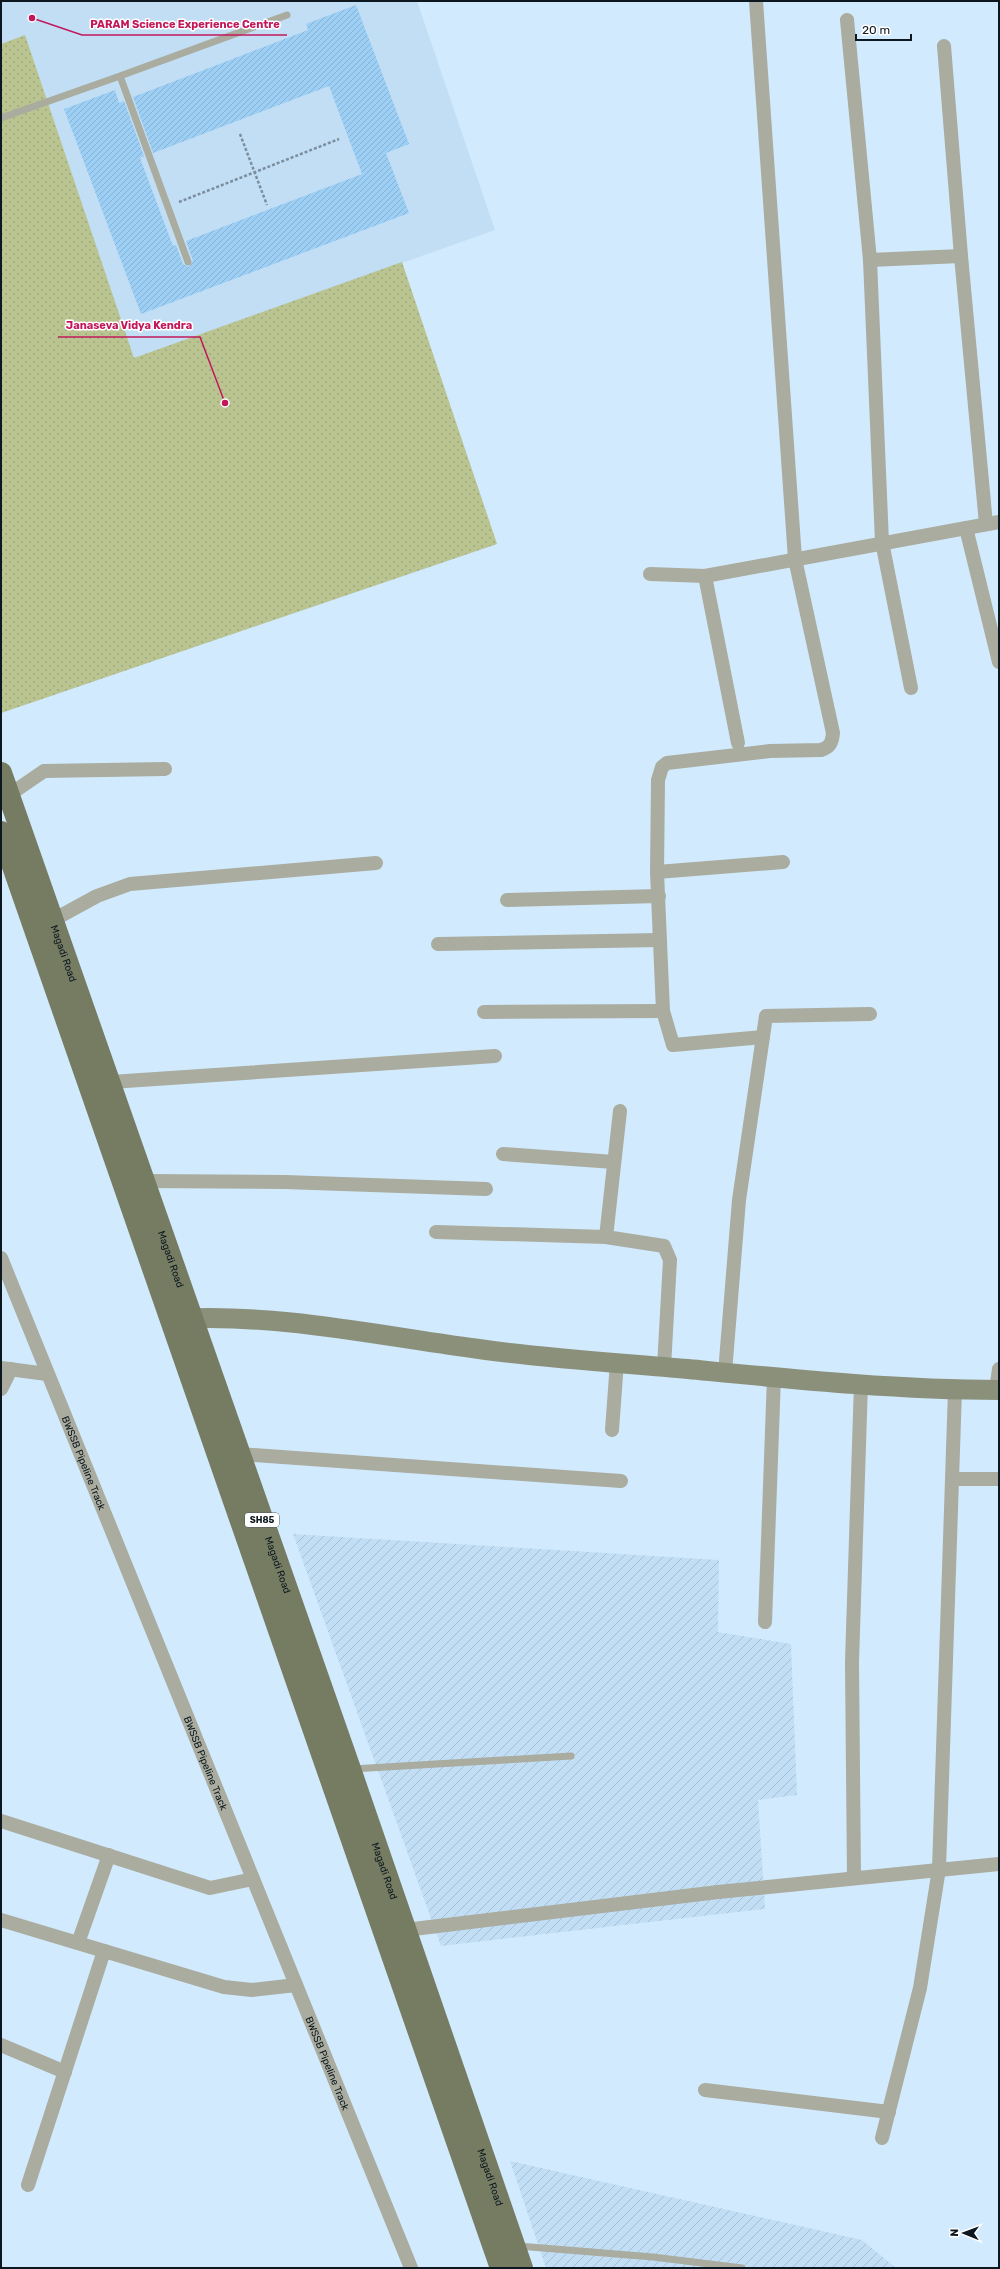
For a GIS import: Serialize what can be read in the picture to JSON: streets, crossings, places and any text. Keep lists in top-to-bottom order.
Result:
{
  "streets": {
    "main road": ["Magadi Road", "SH85"],
    "street": ["BWSSB Pipeline Track"]
  },
  "places": ["PARAM Science Experience Centre", "Janaseva Vidya Kendra"],
  "scale_bar": "20 m",
  "north": "left"
}
